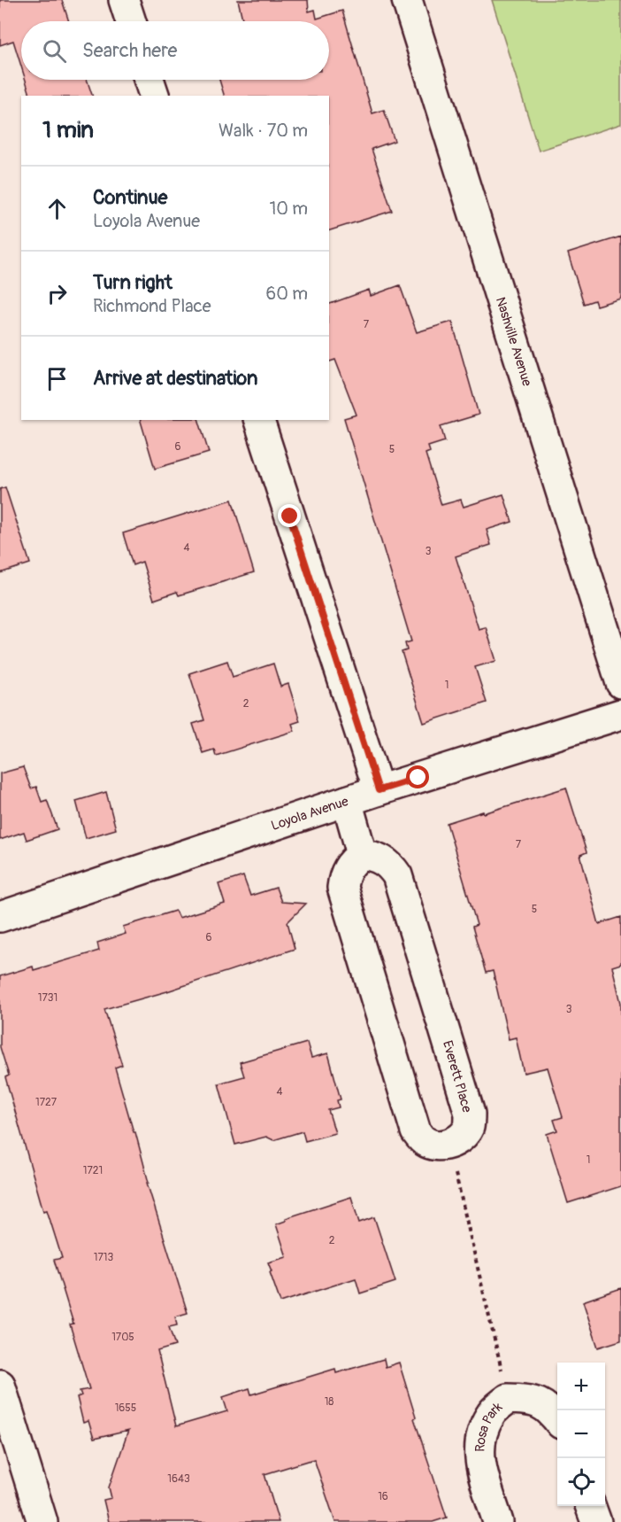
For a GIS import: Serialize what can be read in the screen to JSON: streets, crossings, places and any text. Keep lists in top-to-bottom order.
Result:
{
  "streets": {
    "street": [
      "Nashville Avenue",
      "Loyola Avenue",
      "Everett Place",
      "Rosa Park"
    ]
  },
  "house_numbers": [
    "7",
    "6",
    "5",
    "4",
    "3",
    "1",
    "2",
    "7",
    "5",
    "6",
    "1731",
    "3",
    "4",
    "1727",
    "1",
    "1721",
    "2",
    "1713",
    "1705",
    "18",
    "1655",
    "1643",
    "16"
  ],
  "page": {
    "search": "Search here",
    "heading": ["1 min", "Walk · 70 m"],
    "list": [
      ["Continue", "Loyola Avenue", "10 m"],
      ["Turn right", "Richmond Place", "60 m"],
      "Arrive at destination"
    ],
    "map_buttons": ["+", "−"]
  }
}
